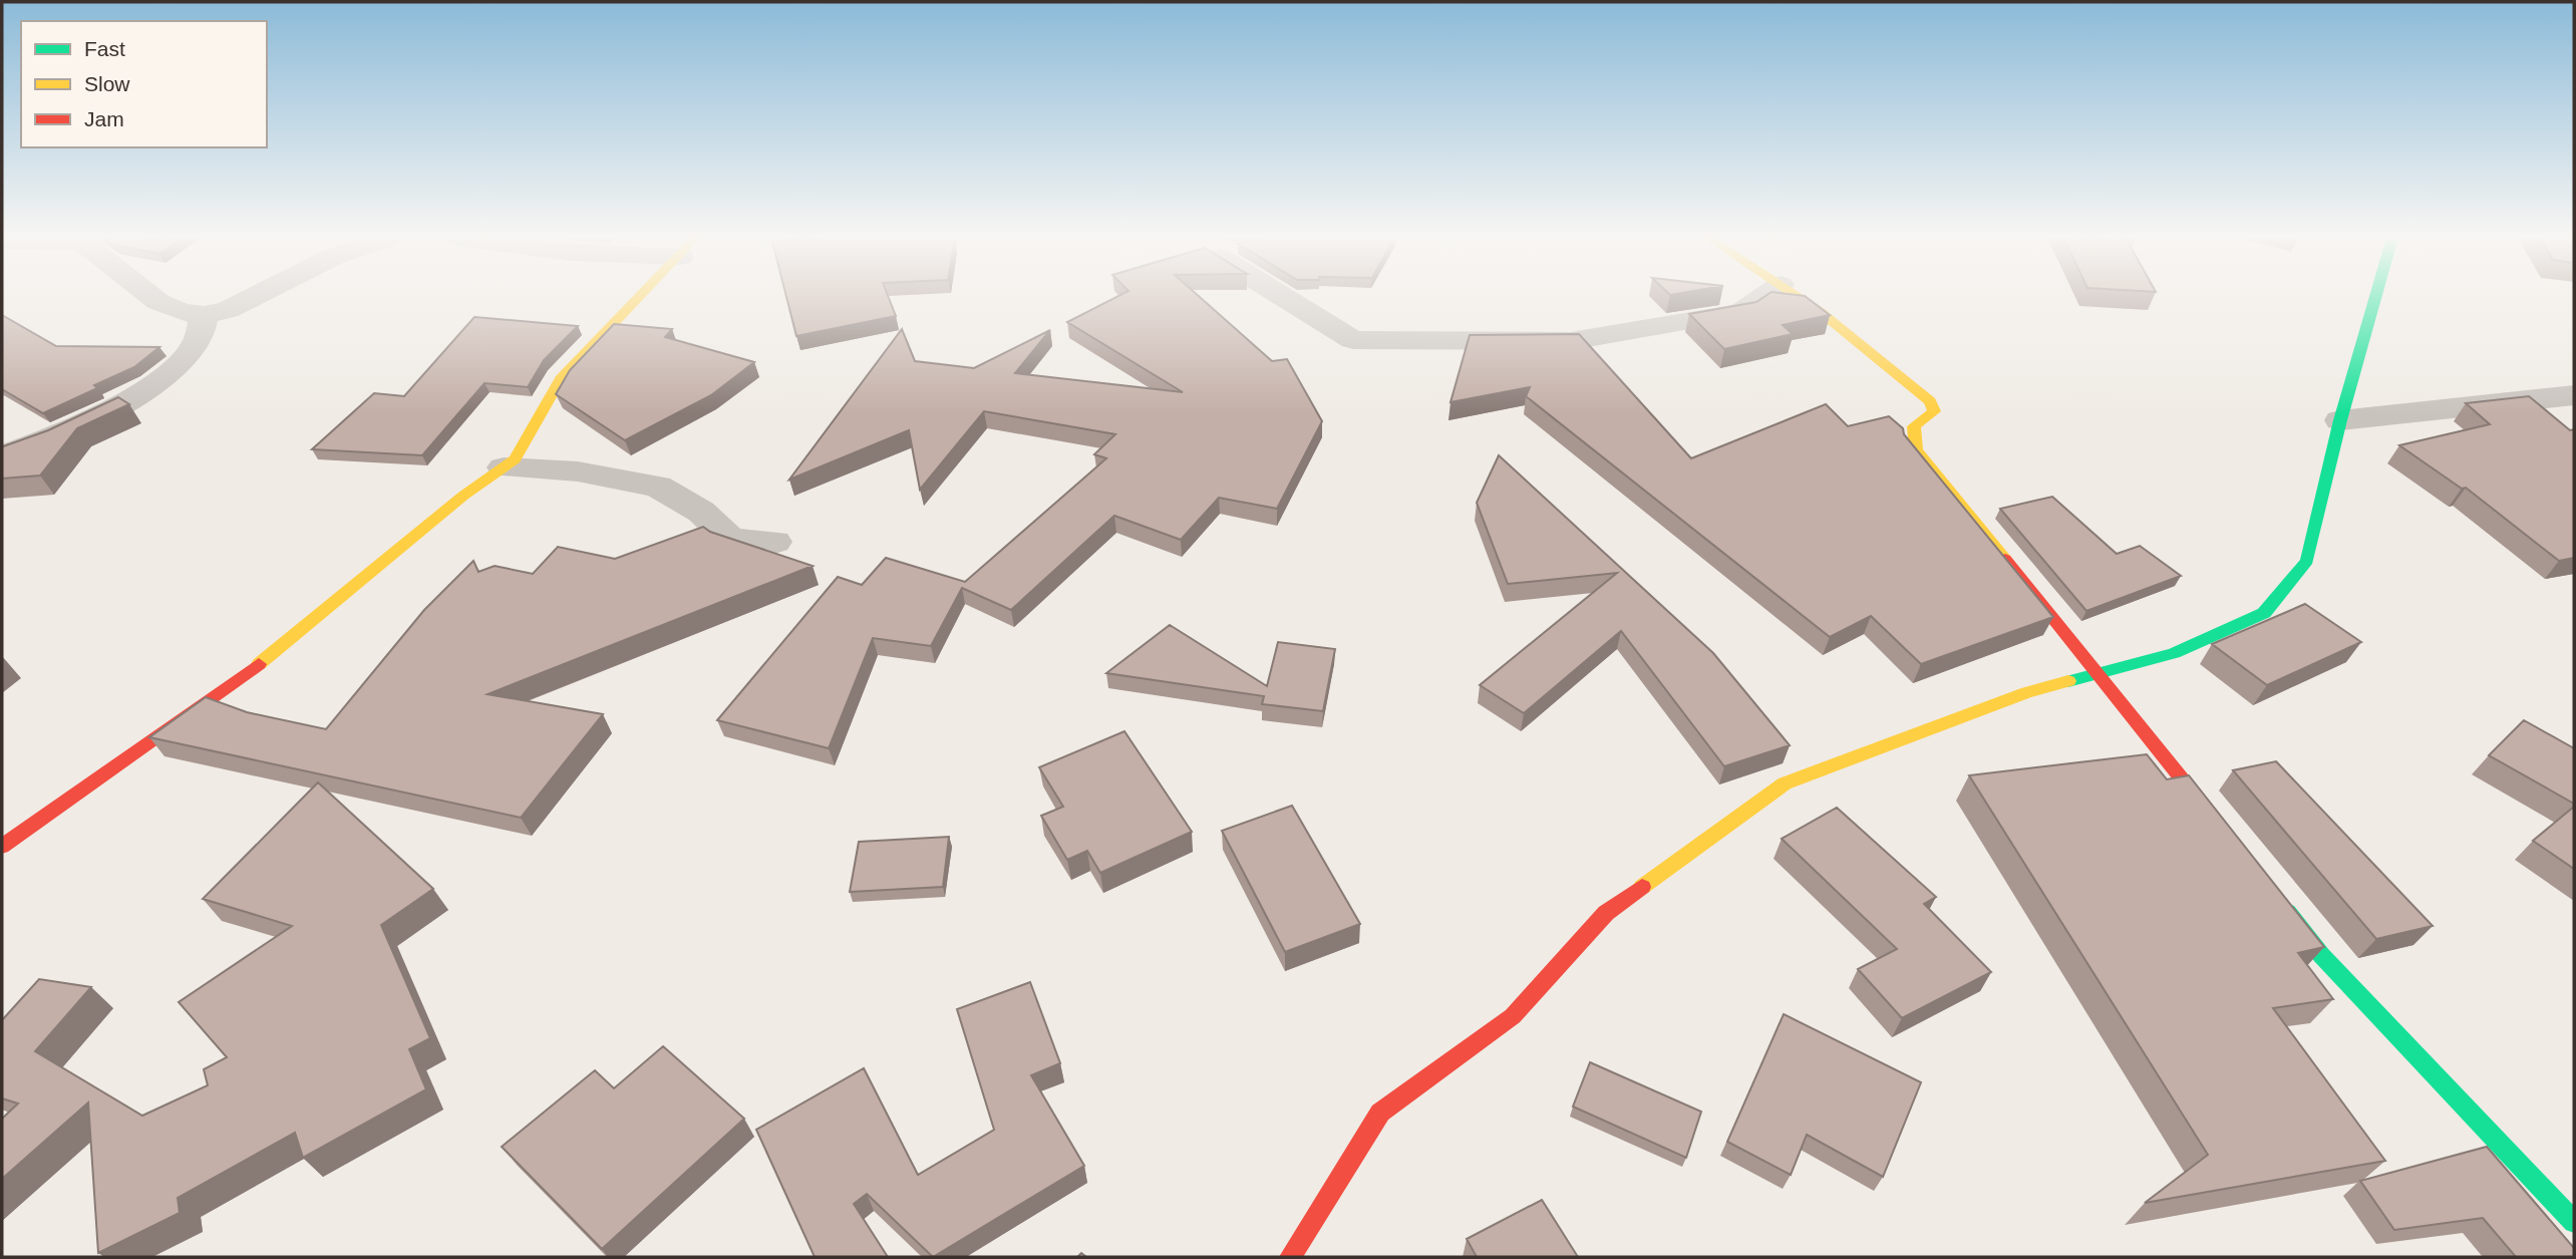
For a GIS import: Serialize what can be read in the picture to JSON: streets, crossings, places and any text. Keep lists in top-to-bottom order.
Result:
{
  "legend": ["Fast", "Slow", "Jam"]
}
